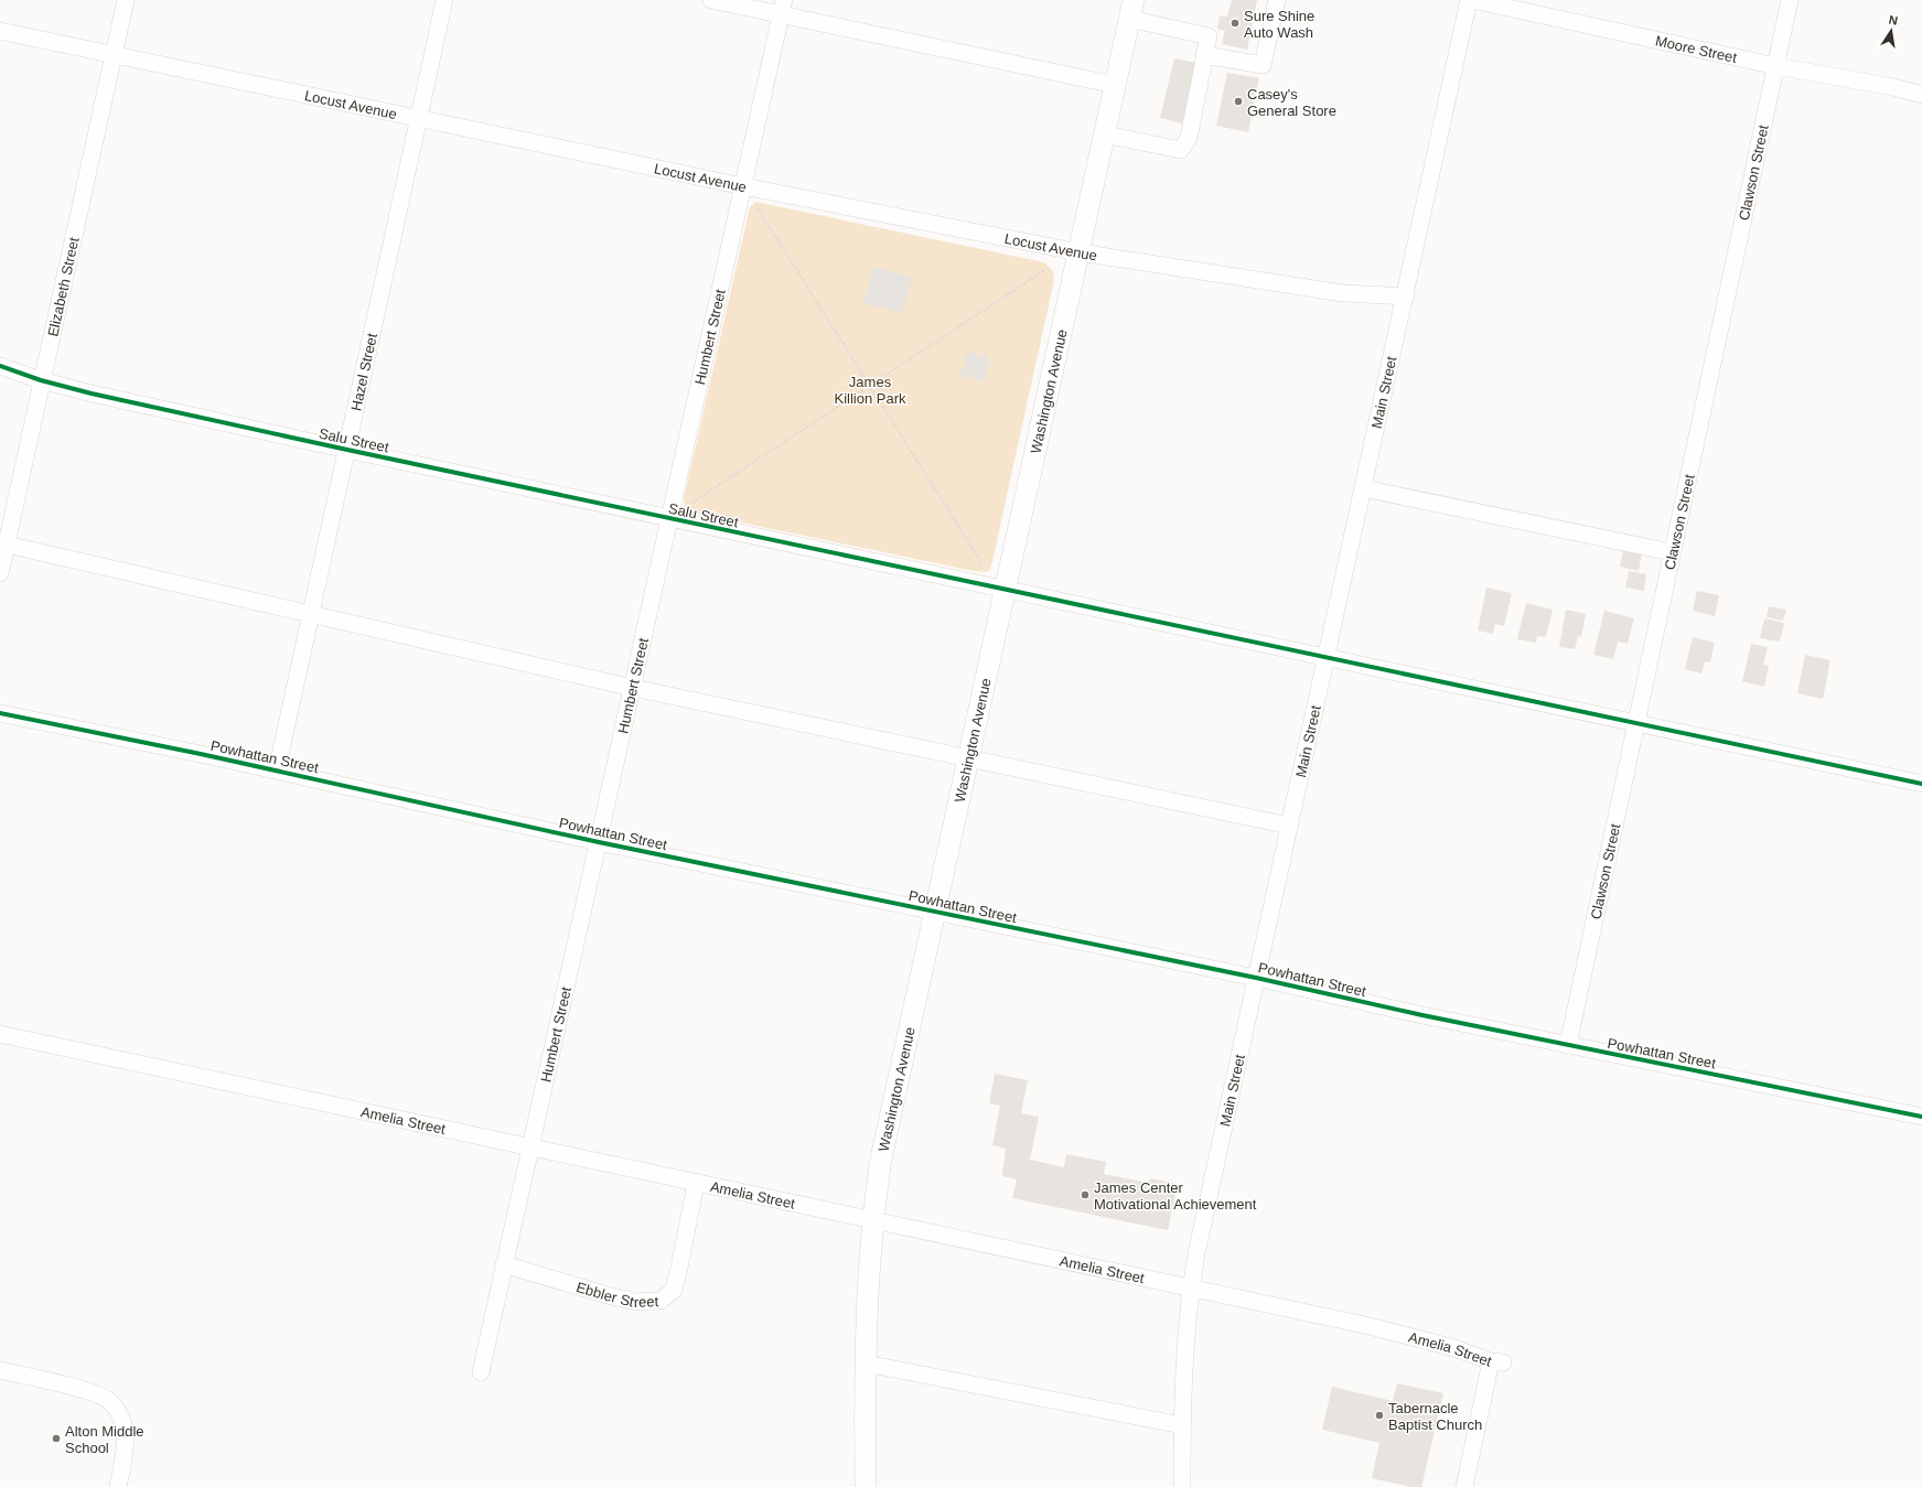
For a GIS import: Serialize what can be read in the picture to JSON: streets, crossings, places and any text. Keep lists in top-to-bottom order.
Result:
{
  "streets": {
    "main road": ["Washington Avenue"],
    "street": [
      "Moore Street",
      "Locust Avenue",
      "Clawson Street",
      "Elizabeth Street",
      "Humbert Street",
      "Hazel Street",
      "Main Street",
      "Salu Street",
      "Powhattan Street",
      "Amelia Street",
      "Ebbler Street"
    ]
  },
  "crossings": [
    ["Moore Street", "Clawson Street"],
    ["Moore Street", "Main Street"],
    ["Locust Avenue", "Elizabeth Street"],
    ["Locust Avenue", "Humbert Street"],
    ["Locust Avenue", "Hazel Street"],
    ["Locust Avenue", "Washington Avenue"],
    ["Locust Avenue", "Main Street"],
    ["Clawson Street", "Salu Street"],
    ["Clawson Street", "Powhattan Street"],
    ["Elizabeth Street", "Salu Street"],
    ["Humbert Street", "Salu Street"],
    ["Humbert Street", "Powhattan Street"],
    ["Humbert Street", "Amelia Street"],
    ["Humbert Street", "Ebbler Street"],
    ["Hazel Street", "Salu Street"],
    ["Hazel Street", "Powhattan Street"],
    ["Washington Avenue", "Salu Street"],
    ["Washington Avenue", "Powhattan Street"],
    ["Washington Avenue", "Amelia Street"],
    ["Main Street", "Salu Street"],
    ["Main Street", "Powhattan Street"],
    ["Main Street", "Amelia Street"],
    ["Amelia Street", "Ebbler Street"]
  ],
  "parks": ["James Killion Park"],
  "places": [
    "Sure Shine Auto Wash",
    "Casey's General Store",
    "James Center Motivational Achievement",
    "Tabernacle Baptist Church",
    "Alton Middle School"
  ],
  "north": "top"
}
